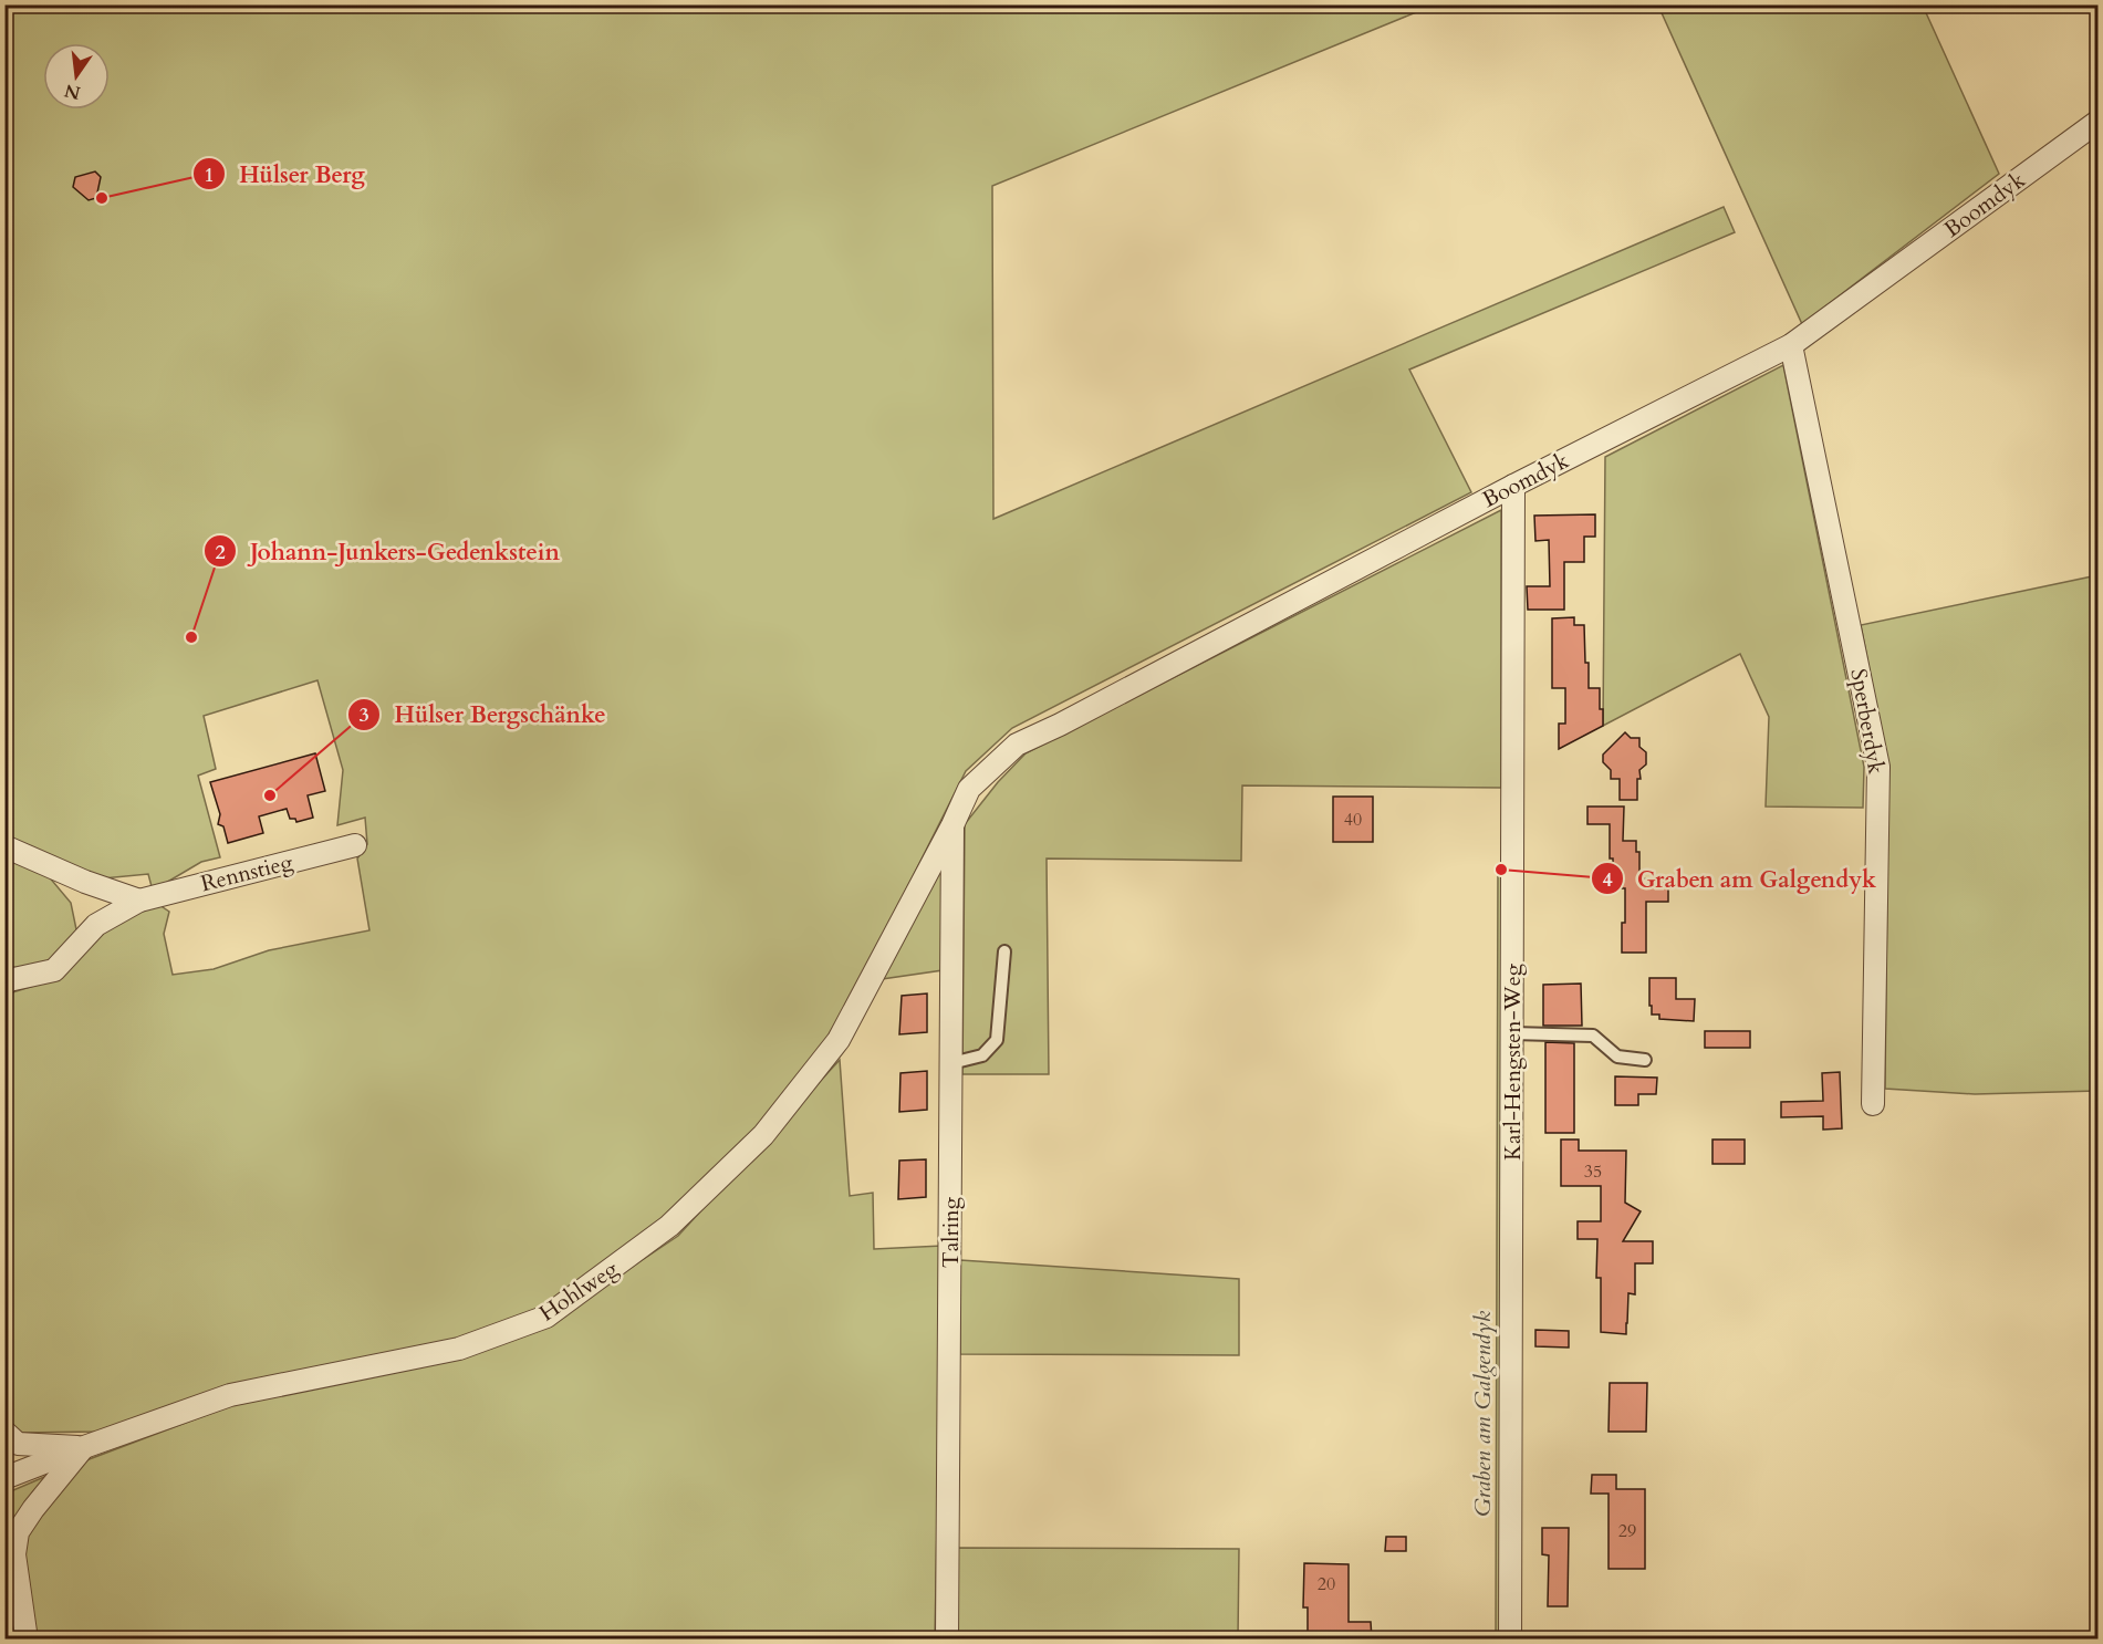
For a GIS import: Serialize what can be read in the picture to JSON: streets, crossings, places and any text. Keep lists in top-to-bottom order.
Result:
{
  "streets": {
    "street": [
      "Boomdyk",
      "Sperberdyk",
      "Rennstieg",
      "Karl-Hengsten-Weg",
      "Talring",
      "Hohlweg"
    ]
  },
  "crossings": [
    ["Boomdyk", "Sperberdyk"],
    ["Boomdyk", "Karl-Hengsten-Weg"],
    ["Boomdyk", "Talring"],
    ["Boomdyk", "Hohlweg"],
    ["Talring", "Hohlweg"]
  ],
  "water": ["Graben am Galgendyk"],
  "places": [
    "Hülser Berg",
    "Johann-Junkers-Gedenkstein",
    "Hülser Bergschänke",
    "Graben am Galgendyk"
  ],
  "house_numbers": [
    "40",
    "35",
    "29",
    "20"
  ],
  "north": "bottom"
}
